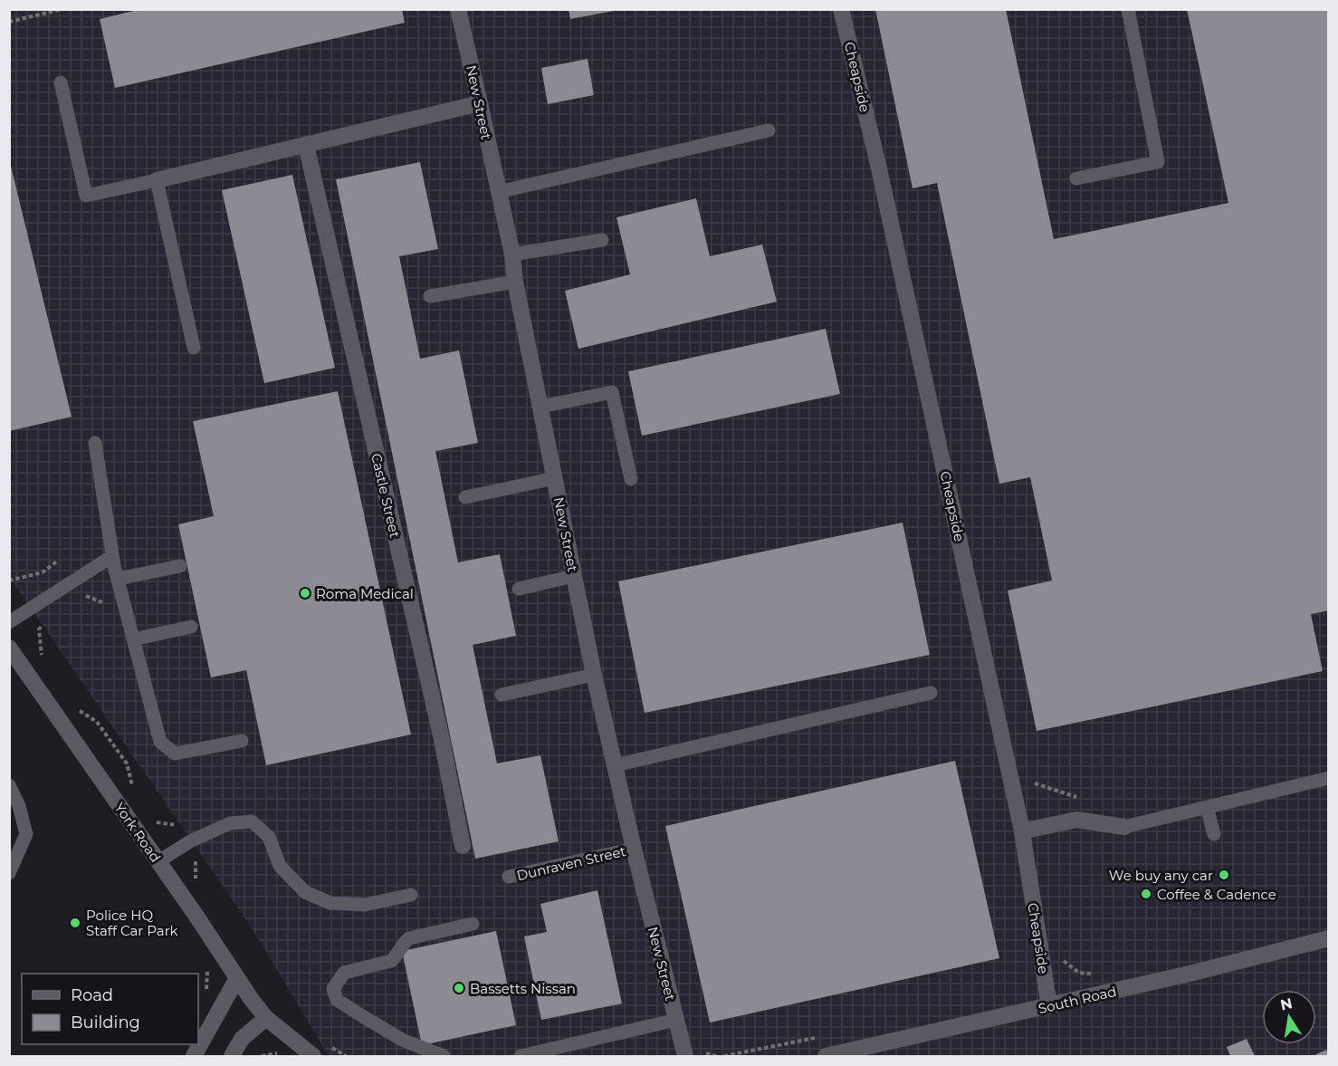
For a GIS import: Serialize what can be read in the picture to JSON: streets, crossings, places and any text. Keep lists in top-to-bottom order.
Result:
{
  "streets": {
    "street": [
      "Cheapside",
      "New Street",
      "Castle Street",
      "York Road",
      "South Road"
    ],
    "lane": ["Dunraven Street"]
  },
  "crossings": [
    ["Cheapside", "South Road"],
    ["New Street", "Dunraven Street"]
  ],
  "places": [
    "Roma Medical",
    "We buy any car",
    "Coffee & Cadence",
    "Police HQ Staff Car Park",
    "Bassetts Nissan"
  ],
  "legend": ["Road", "Building"],
  "north": "top"
}
